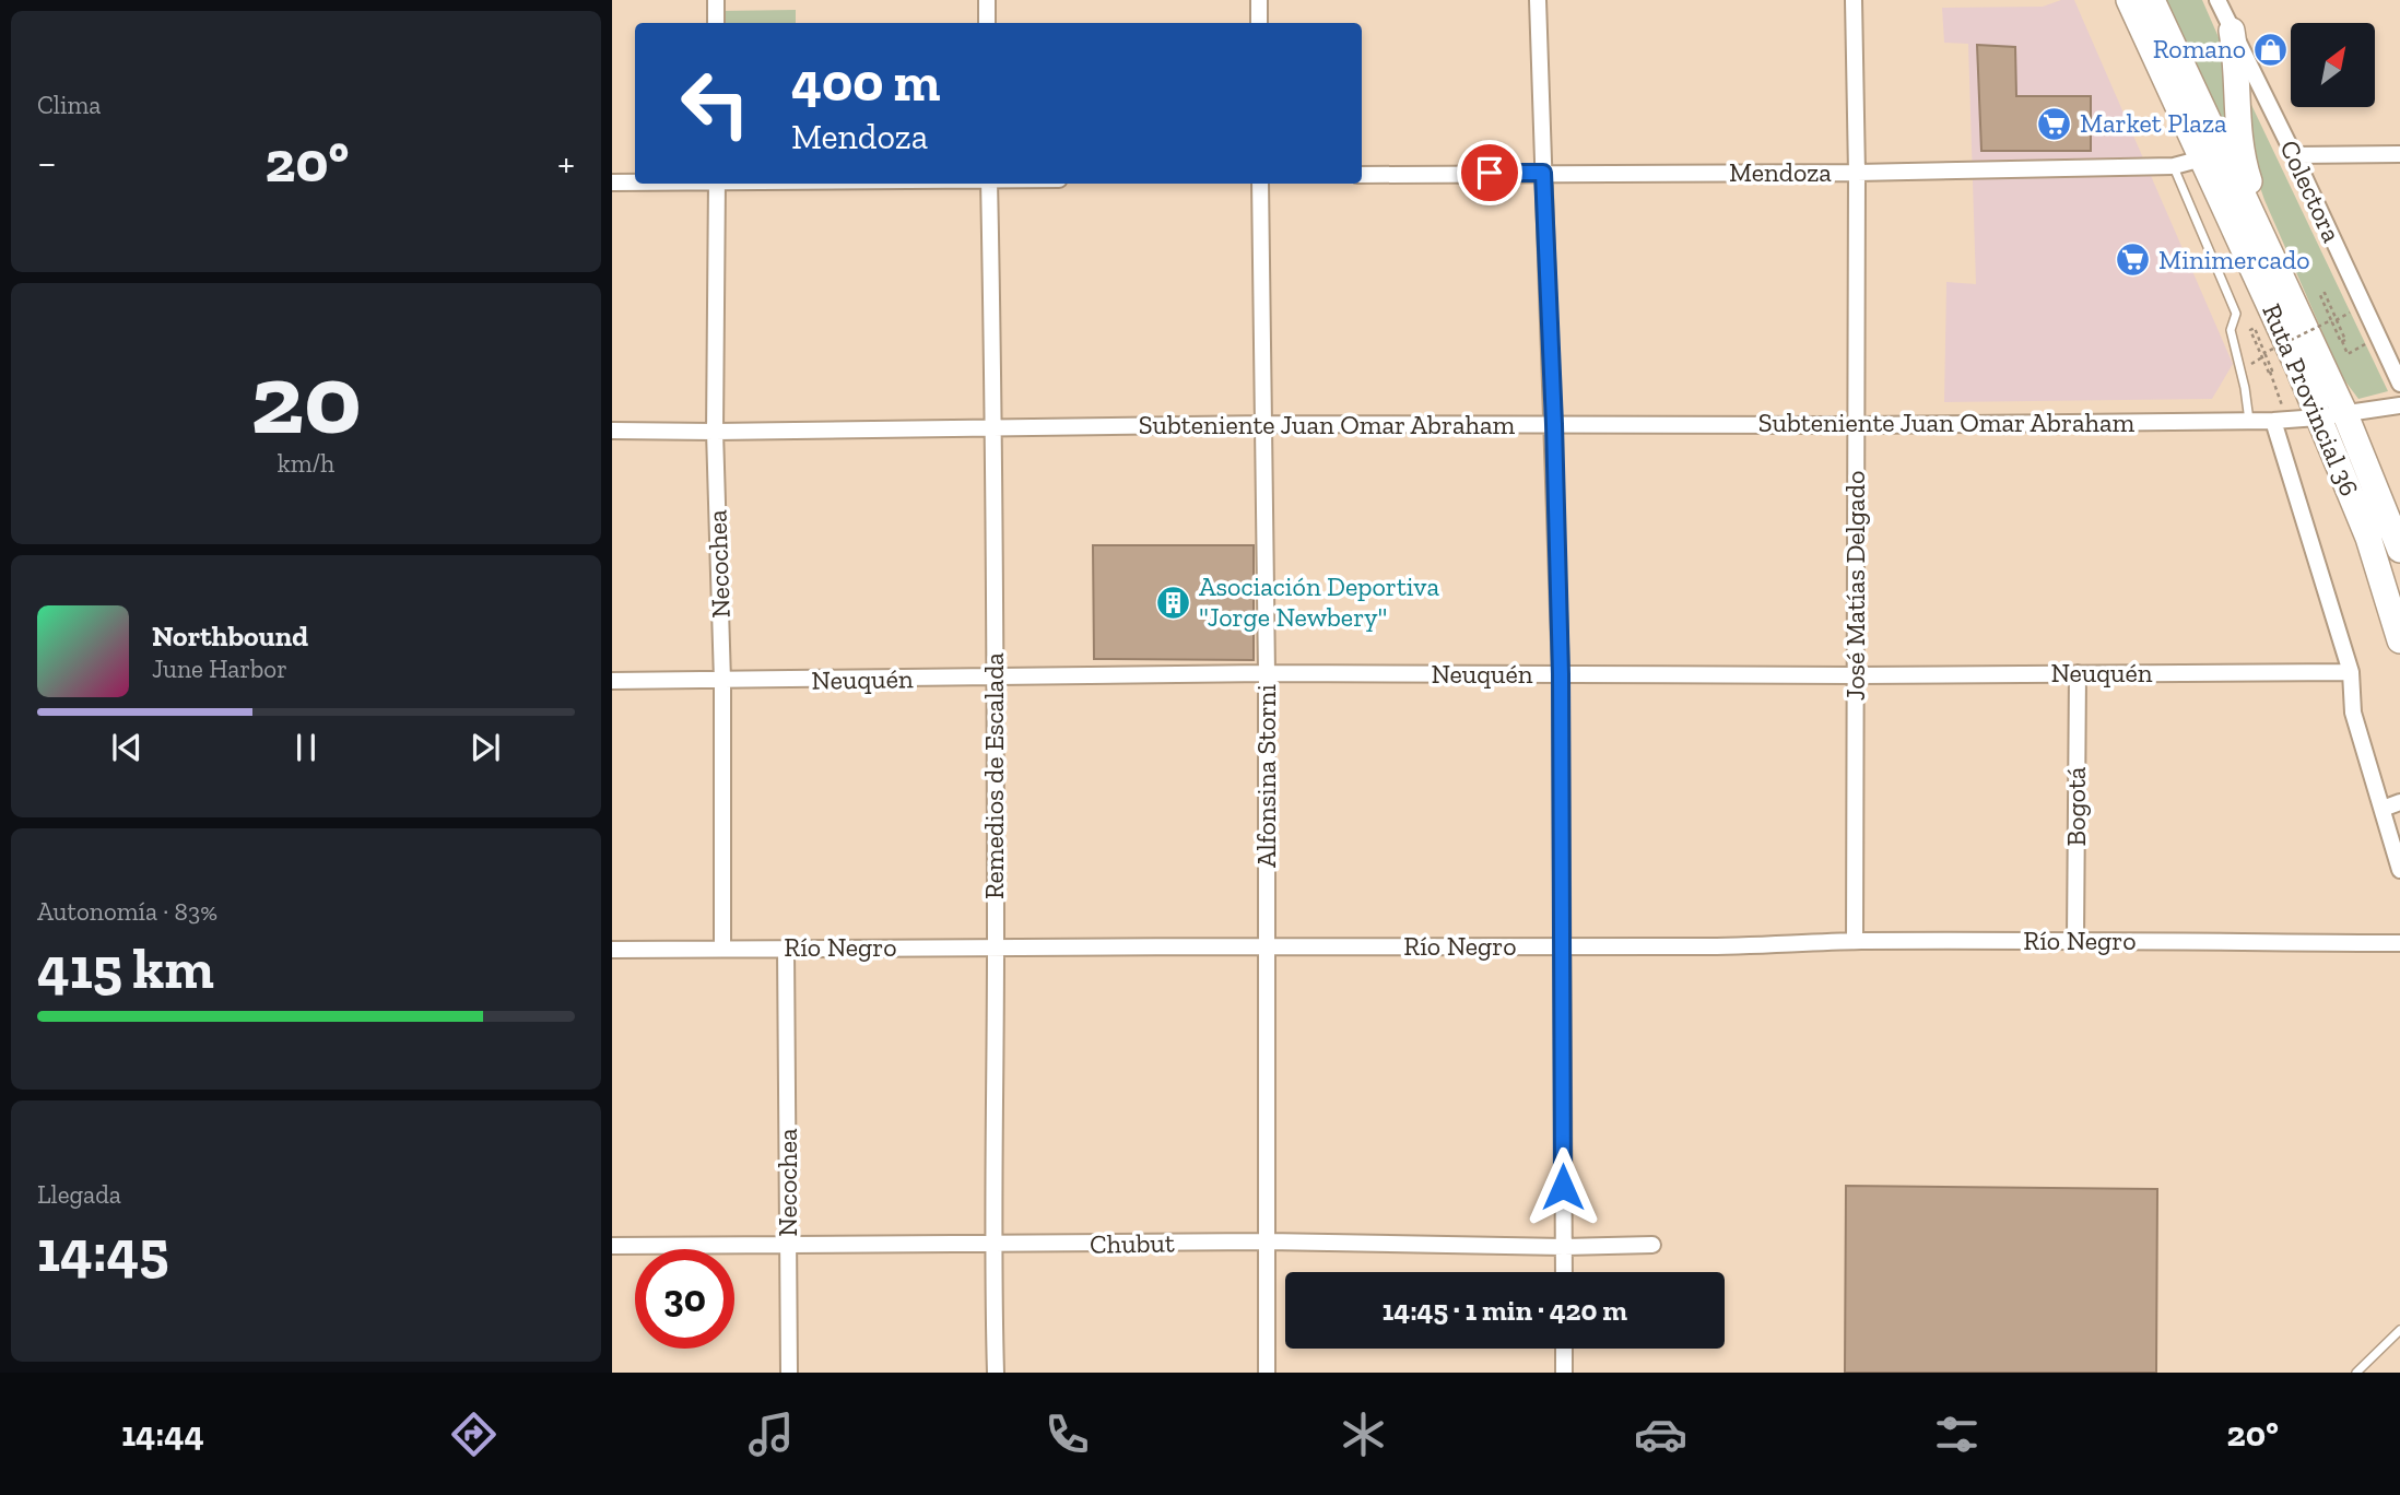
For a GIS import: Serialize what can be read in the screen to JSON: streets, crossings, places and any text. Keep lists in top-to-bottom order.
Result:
{
  "streets": {
    "main road": ["Ruta Provincial 36"],
    "street": [
      "Mendoza",
      "Colectora",
      "Subteniente Juan Omar Abraham",
      "Necochea",
      "José Matías Delgado",
      "Neuquén",
      "Remedios de Escalada",
      "Alfonsina Storni",
      "Bogotá",
      "Río Negro",
      "Chubut"
    ]
  },
  "crossings": [
    ["Mendoza", "Ruta Provincial 36"],
    ["Mendoza", "José Matías Delgado"],
    ["Ruta Provincial 36", "Subteniente Juan Omar Abraham"],
    ["Subteniente Juan Omar Abraham", "Necochea"],
    ["Subteniente Juan Omar Abraham", "José Matías Delgado"],
    ["Subteniente Juan Omar Abraham", "Remedios de Escalada"],
    ["Subteniente Juan Omar Abraham", "Alfonsina Storni"],
    ["Necochea", "Neuquén"],
    ["Necochea", "Río Negro"],
    ["Necochea", "Chubut"],
    ["José Matías Delgado", "Neuquén"],
    ["José Matías Delgado", "Río Negro"],
    ["Neuquén", "Remedios de Escalada"],
    ["Neuquén", "Alfonsina Storni"],
    ["Neuquén", "Bogotá"],
    ["Remedios de Escalada", "Río Negro"],
    ["Remedios de Escalada", "Chubut"],
    ["Alfonsina Storni", "Río Negro"],
    ["Alfonsina Storni", "Chubut"],
    ["Bogotá", "Río Negro"]
  ],
  "places": {
    "shop": ["Romano"],
    "supermarket": ["Market Plaza", "Minimercado"],
    "building": ["Asociación Deportiva \"Jorge Newbery\""]
  },
  "north": "top right",
  "page": {
    "tile": [
      "Clima",
      ["20", "km/h"],
      ["Autonomía · 83%", "415 km"],
      ["Llegada", "14:45"]
    ],
    "turn": ["400 m", "Mendoza"],
    "heat": ["−", "20°", "+"],
    "song": ["Northbound", "June Harbor"],
    "limit": "30",
    "trip": "14:45 · 1 min · 420 m",
    "tabs": ["14:44", "20°"]
  }
}
